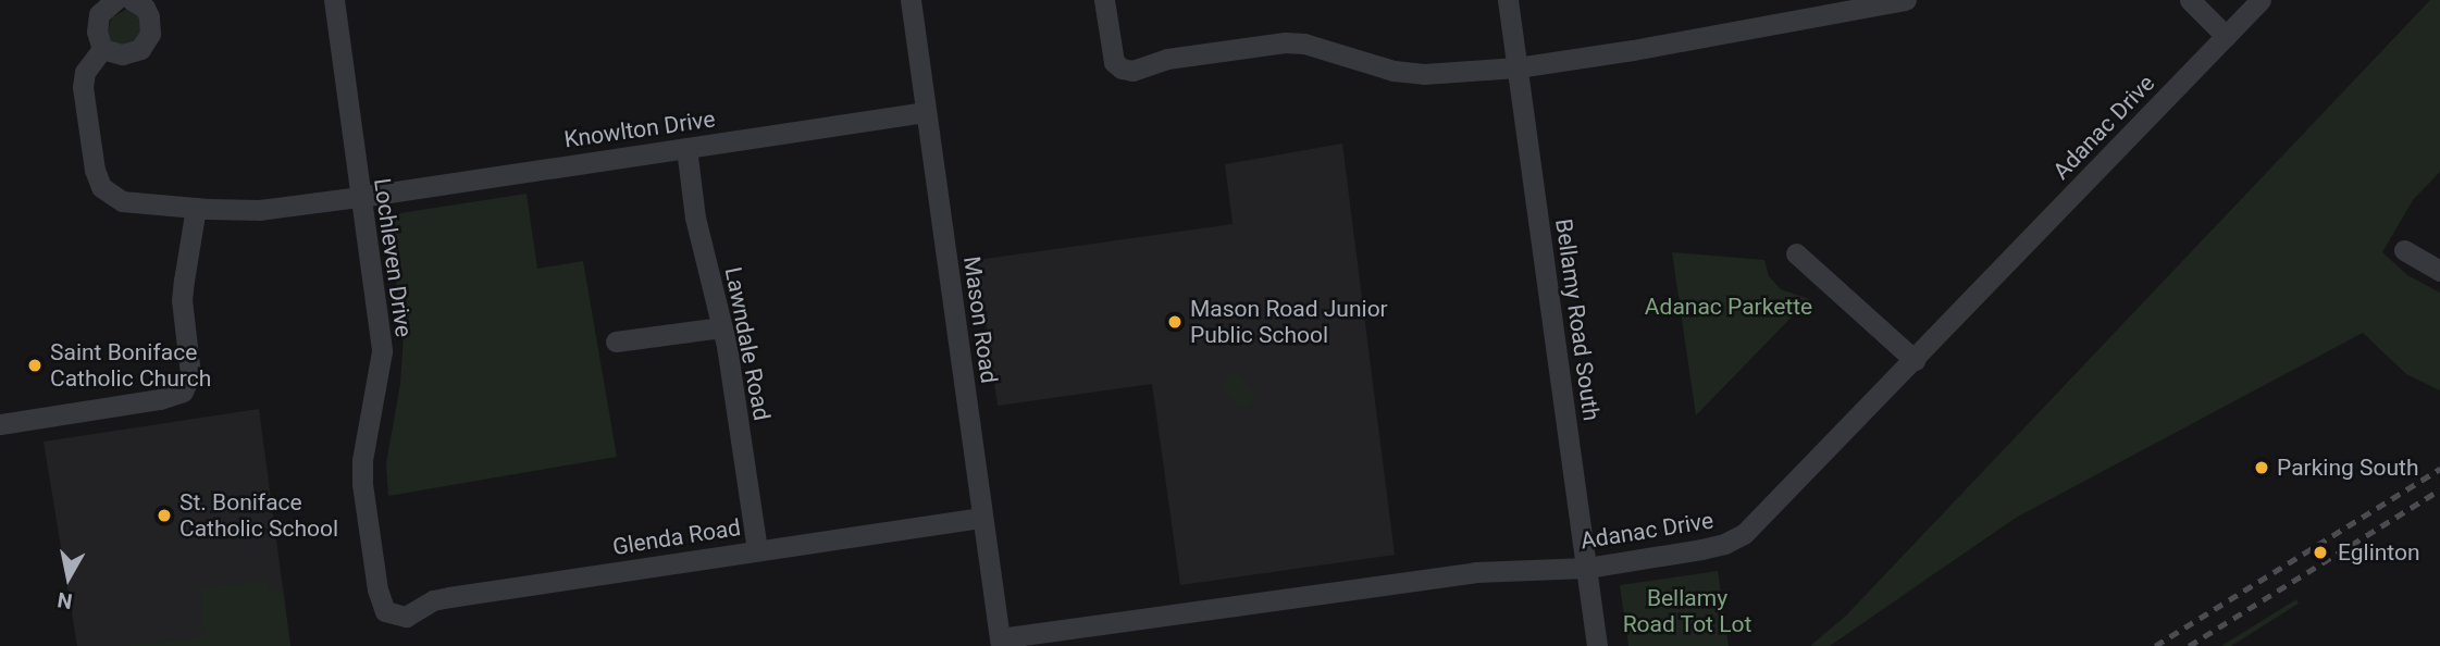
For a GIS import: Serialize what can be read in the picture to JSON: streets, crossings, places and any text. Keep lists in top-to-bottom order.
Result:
{
  "streets": {
    "street": [
      "Adanac Drive",
      "Knowlton Drive",
      "Lochleven Drive",
      "Mason Road",
      "Bellamy Road South",
      "Lawndale Road",
      "Glenda Road"
    ]
  },
  "crossings": [
    ["Adanac Drive", "Mason Road"],
    ["Adanac Drive", "Bellamy Road South"],
    ["Knowlton Drive", "Lochleven Drive"],
    ["Knowlton Drive", "Mason Road"],
    ["Knowlton Drive", "Lawndale Road"],
    ["Lochleven Drive", "Glenda Road"],
    ["Mason Road", "Glenda Road"],
    ["Lawndale Road", "Glenda Road"]
  ],
  "parks": ["Adanac Parkette", "Bellamy Road Tot Lot"],
  "places": [
    "Mason Road Junior Public School",
    "Saint Boniface Catholic Church",
    "Parking South",
    "St. Boniface Catholic School",
    "Eglinton"
  ],
  "north": "bottom"
}
